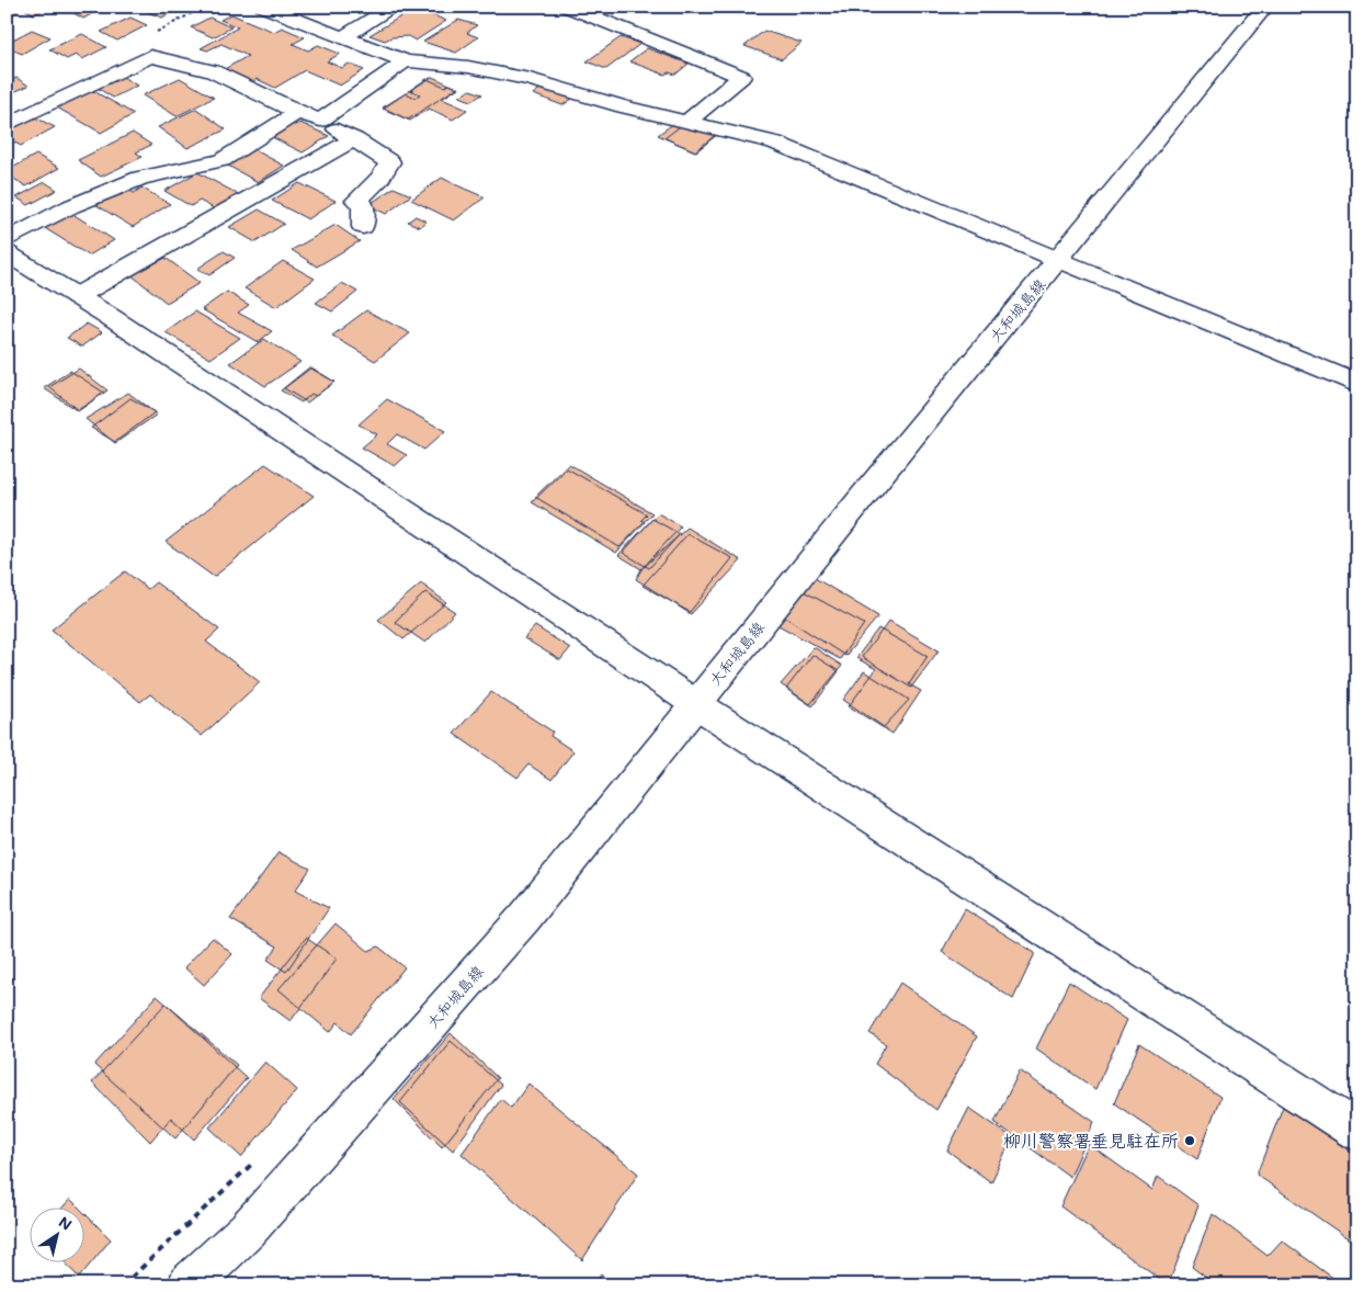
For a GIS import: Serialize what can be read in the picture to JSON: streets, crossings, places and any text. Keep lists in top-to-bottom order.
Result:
{
  "streets": {
    "street": ["大和城島線"]
  },
  "places": ["柳川警察署垂見駐在所"],
  "north": "top right"
}
